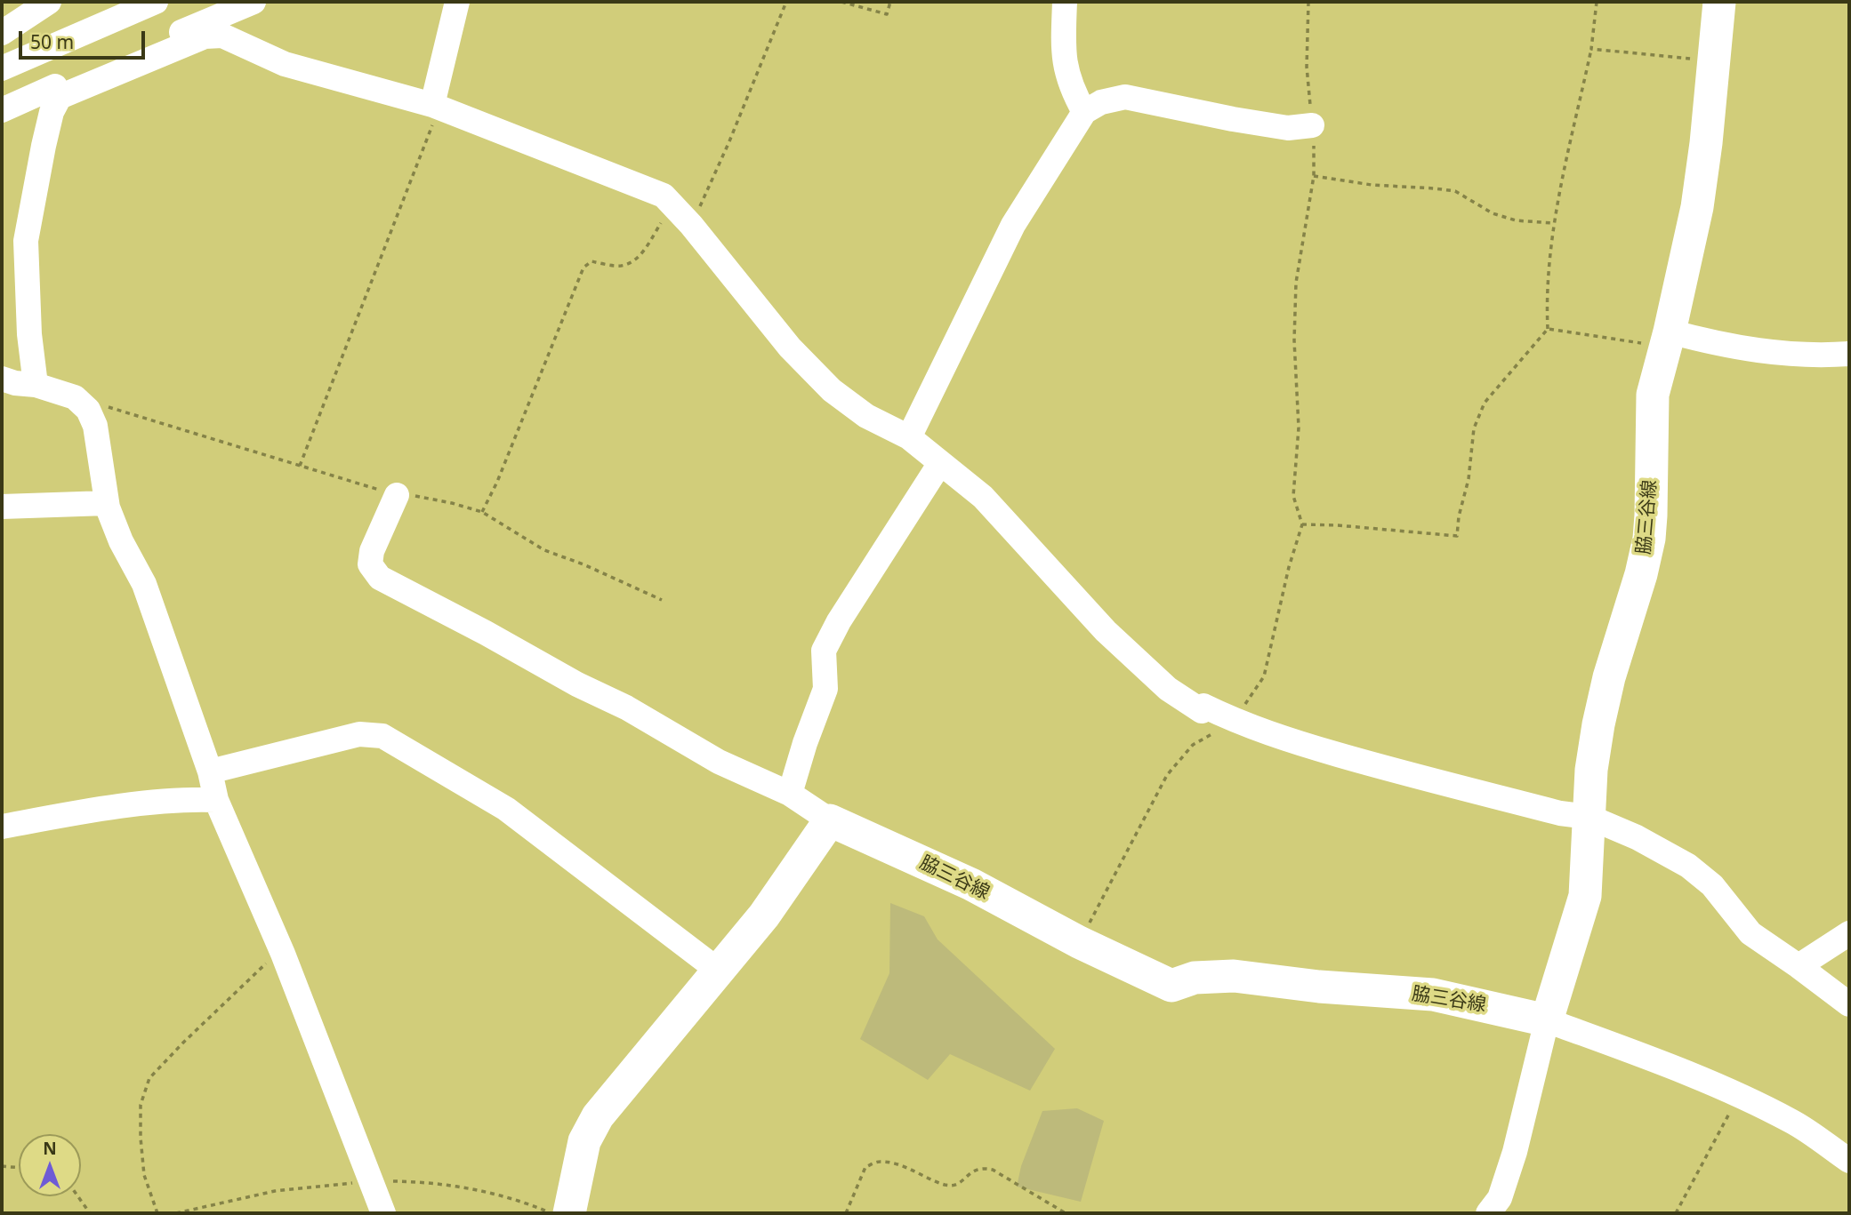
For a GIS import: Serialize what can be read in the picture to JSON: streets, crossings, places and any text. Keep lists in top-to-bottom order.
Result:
{
  "streets": {
    "main road": ["脇三谷線"]
  },
  "scale_bar": "50 m",
  "north": "top"
}
